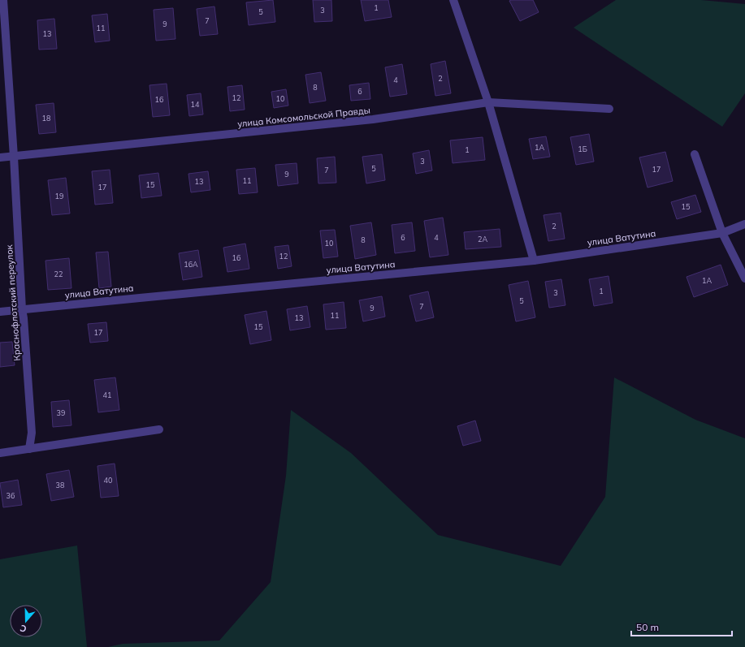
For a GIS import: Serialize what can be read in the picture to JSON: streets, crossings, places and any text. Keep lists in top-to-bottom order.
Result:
{
  "streets": {
    "street": ["улица Комсомольской Правды", "улица Ватутина", "Краснофлотский переулок"]
  },
  "crossings": [
    ["улица Комсомольской Правды", "Краснофлотский переулок"],
    ["улица Ватутина", "Краснофлотский переулок"]
  ],
  "house_numbers": [
    "1",
    "3",
    "5",
    "7",
    "9",
    "11",
    "13",
    "2",
    "4",
    "8",
    "6",
    "12",
    "10",
    "16",
    "14",
    "18",
    "1А",
    "1Б",
    "1",
    "3",
    "5",
    "17",
    "7",
    "9",
    "11",
    "13",
    "15",
    "17",
    "19",
    "15",
    "2",
    "6",
    "4",
    "2А",
    "8",
    "10",
    "12",
    "16",
    "16А",
    "22",
    "1А",
    "1",
    "3",
    "5",
    "7",
    "9",
    "11",
    "13",
    "15",
    "17",
    "41",
    "39",
    "40",
    "38",
    "36"
  ],
  "scale_bar": "50 m",
  "north": "bottom"
}
